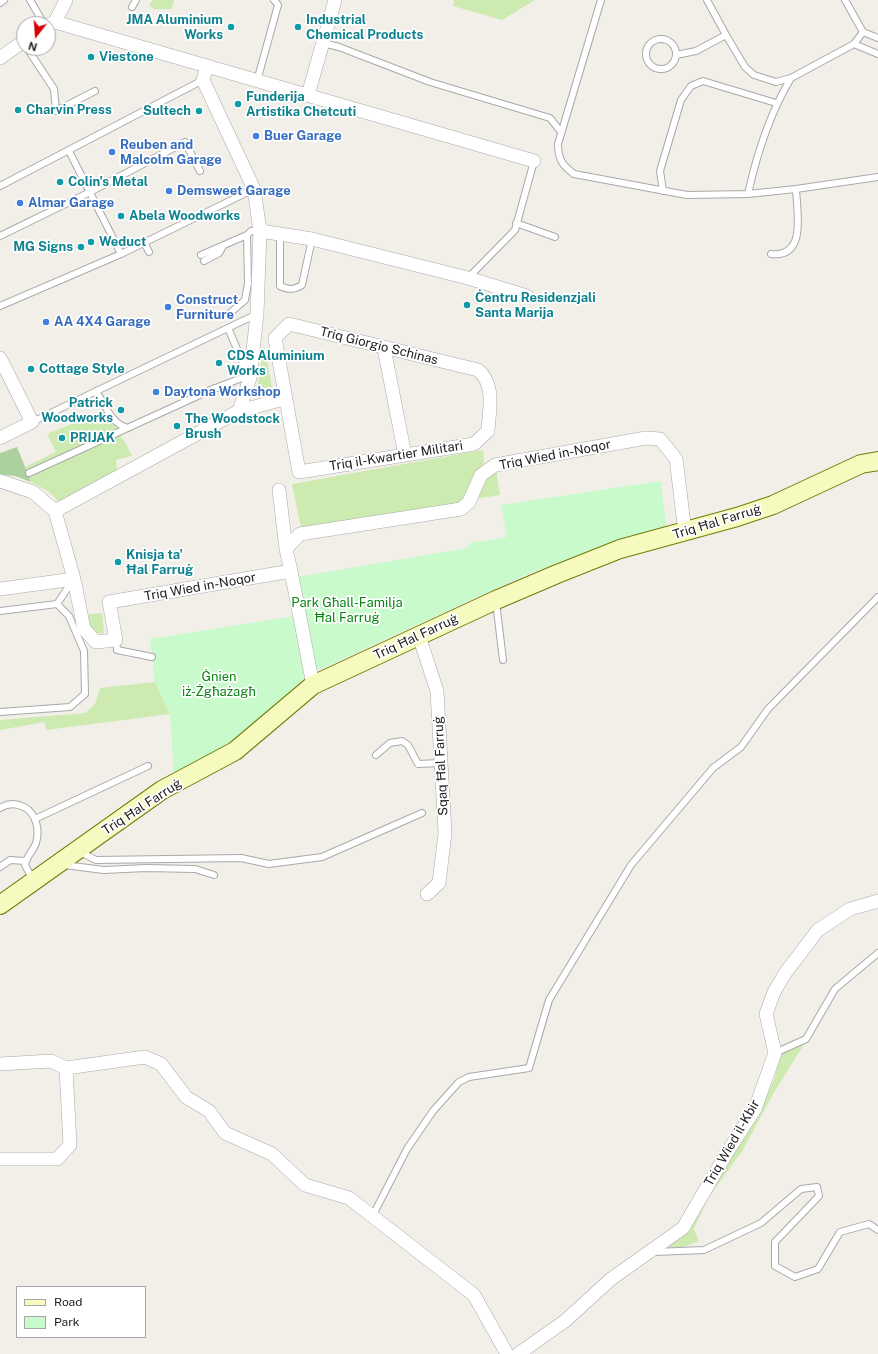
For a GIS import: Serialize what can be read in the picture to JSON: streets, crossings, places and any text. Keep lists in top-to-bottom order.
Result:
{
  "streets": {
    "main road": ["Triq Ħal Farruġ"],
    "street": [
      "Triq Giorgio Schinas",
      "Triq Wied in-Noqor",
      "Triq il-Kwartier Militari",
      "Sqaq Ħal Farruġ",
      "Triq Wied il-Kbir"
    ]
  },
  "crossings": [
    ["Triq Giorgio Schinas", "Triq il-Kwartier Militari"],
    ["Triq Wied in-Noqor", "Triq Ħal Farruġ"],
    ["Triq Ħal Farruġ", "Sqaq Ħal Farruġ"]
  ],
  "parks": ["Park Għall-Familja Ħal Farruġ", "Ġnien iż-Żgħażagħ"],
  "places": [
    "JMA Aluminium Works",
    "Industrial Chemical Products",
    "Viestone",
    "Funderija Artistika Chetcuti",
    "Charvin Press",
    "Sultech",
    "Buer Garage",
    "Reuben and Malcolm Garage",
    "Colin's Metal",
    "Demsweet Garage",
    "Almar Garage",
    "Abela Woodworks",
    "Weduct",
    "MG Signs",
    "Ċentru Residenzjali Santa Marija",
    "Construct Furniture",
    "AA 4X4 Garage",
    "CDS Aluminium Works",
    "Cottage Style",
    "Daytona Workshop",
    "Patrick Woodworks",
    "The Woodstock Brush",
    "PRIJAK",
    "Knisja ta' Ħal Farruġ"
  ],
  "legend": ["Road", "Park"],
  "north": "bottom"
}
